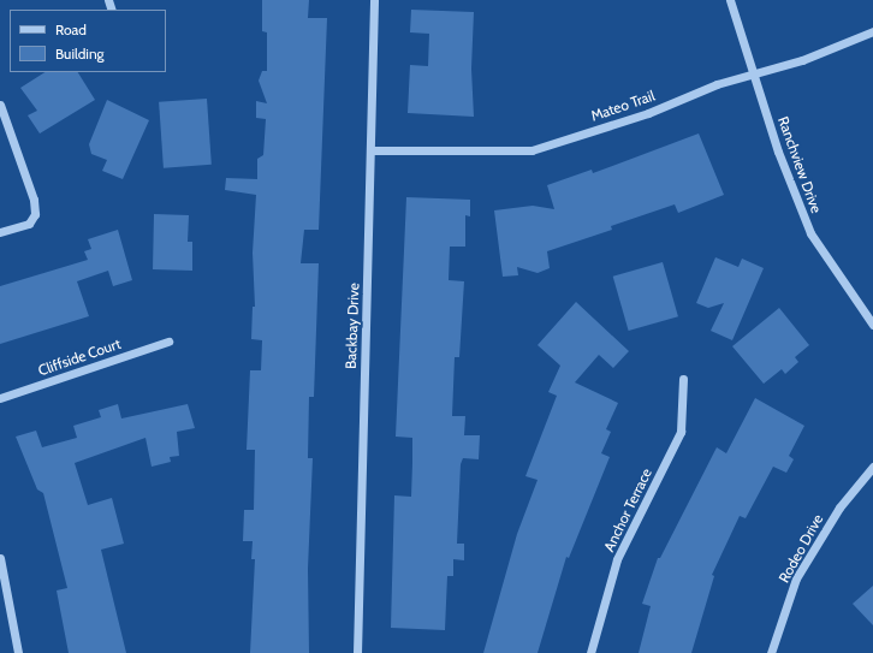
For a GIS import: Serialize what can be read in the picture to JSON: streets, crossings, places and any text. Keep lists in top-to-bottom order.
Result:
{
  "streets": {
    "street": [
      "Mateo Trail",
      "Ranchview Drive",
      "Backbay Drive",
      "Cliffside Court",
      "Anchor Terrace",
      "Rodeo Drive"
    ]
  },
  "crossings": [
    ["Mateo Trail", "Ranchview Drive"],
    ["Mateo Trail", "Backbay Drive"]
  ],
  "legend": ["Road", "Building"]
}
